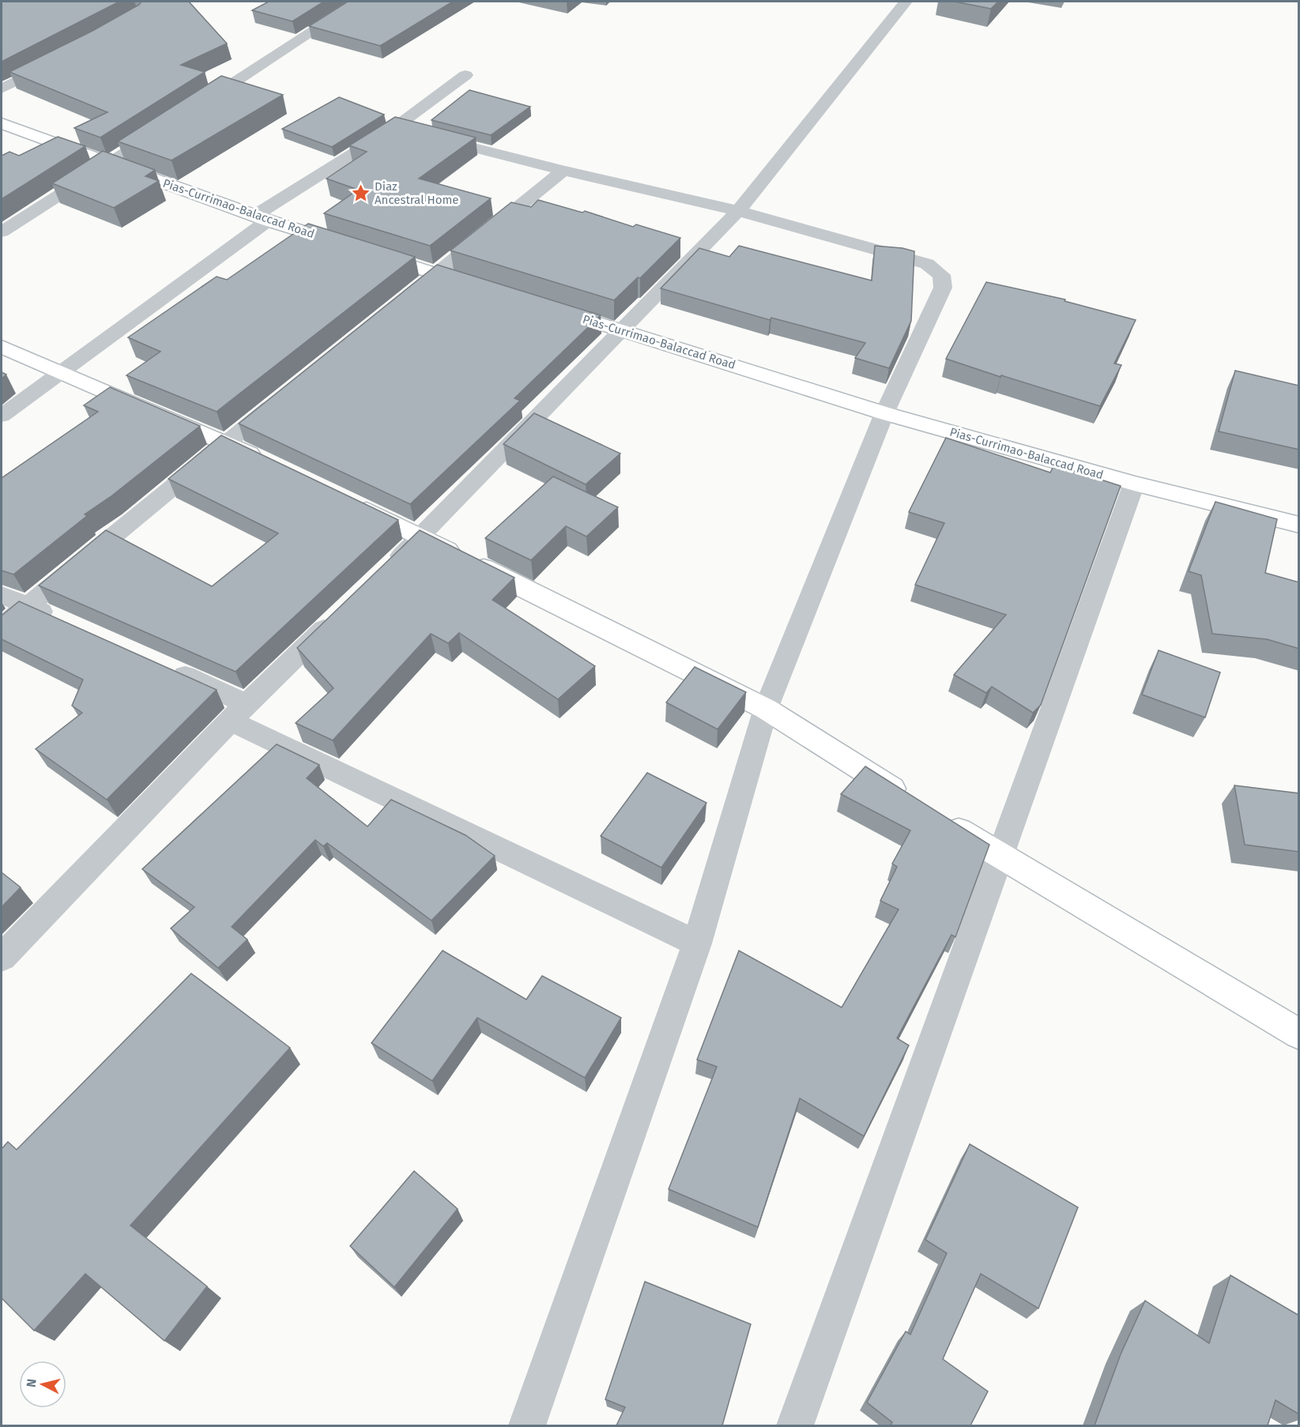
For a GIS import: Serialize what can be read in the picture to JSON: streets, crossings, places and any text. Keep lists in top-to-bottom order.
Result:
{
  "streets": {
    "main road": ["Pias-Currimao-Balaccad Road"]
  },
  "places": {
    "place": ["Diaz Ancestral Home"]
  },
  "north": "left"
}
